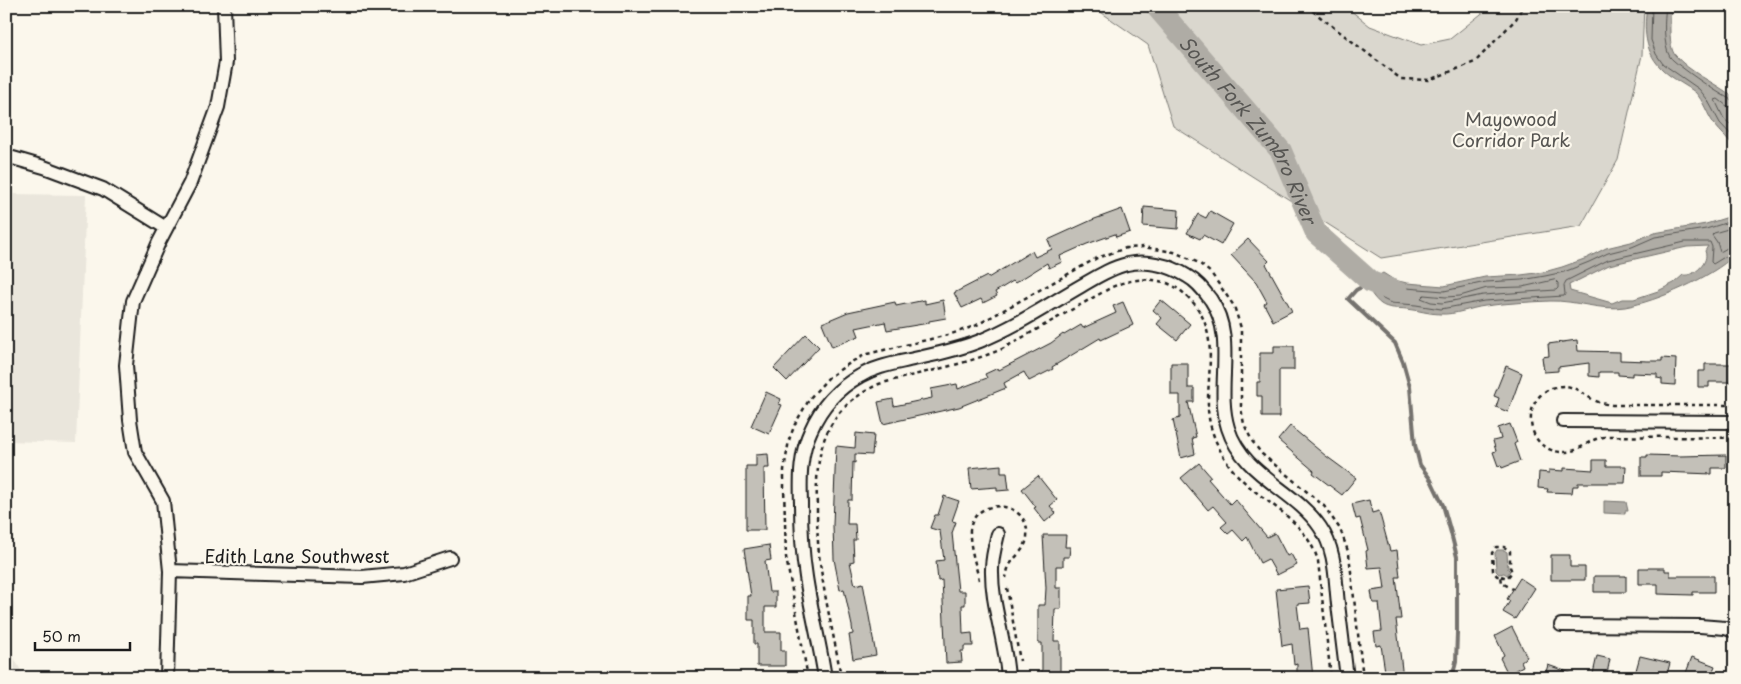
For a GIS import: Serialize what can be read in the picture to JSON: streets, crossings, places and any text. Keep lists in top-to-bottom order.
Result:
{
  "streets": {
    "street": ["Edith Lane Southwest"]
  },
  "water": ["South Fork Zumbro River"],
  "parks": ["Mayowood Corridor Park"],
  "scale_bar": "50 m"
}
